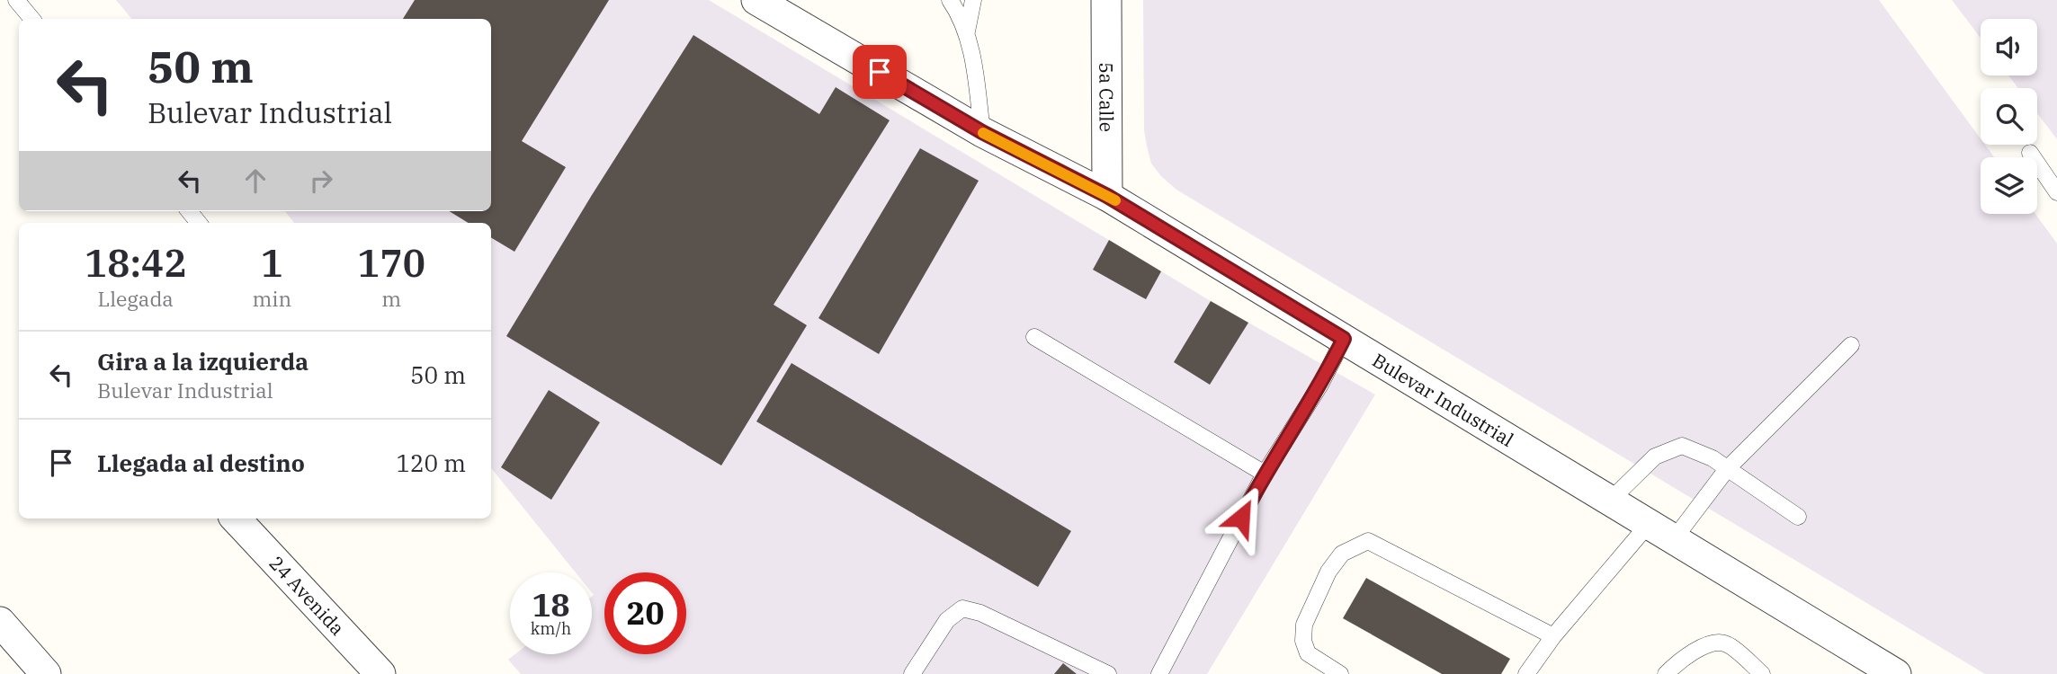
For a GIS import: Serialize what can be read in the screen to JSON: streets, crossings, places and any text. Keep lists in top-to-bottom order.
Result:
{
  "streets": {
    "street": ["5a Calle", "Bulevar Industrial", "24 Avenida"]
  },
  "crossings": [
    ["5a Calle", "Bulevar Industrial"]
  ],
  "page": {
    "turn": ["50 m", "Bulevar Industrial"],
    "eta": [
      "18:42",
      "Llegada",
      "1",
      "min",
      "170",
      "m"
    ],
    "list": [
      {
        "name": "Gira a la izquierda",
        "note": "Bulevar Industrial",
        "value": "50 m"
      },
      {
        "name": "Llegada al destino",
        "value": "120 m"
      }
    ],
    "speed": "18 km/h",
    "limit": "20"
  }
}
